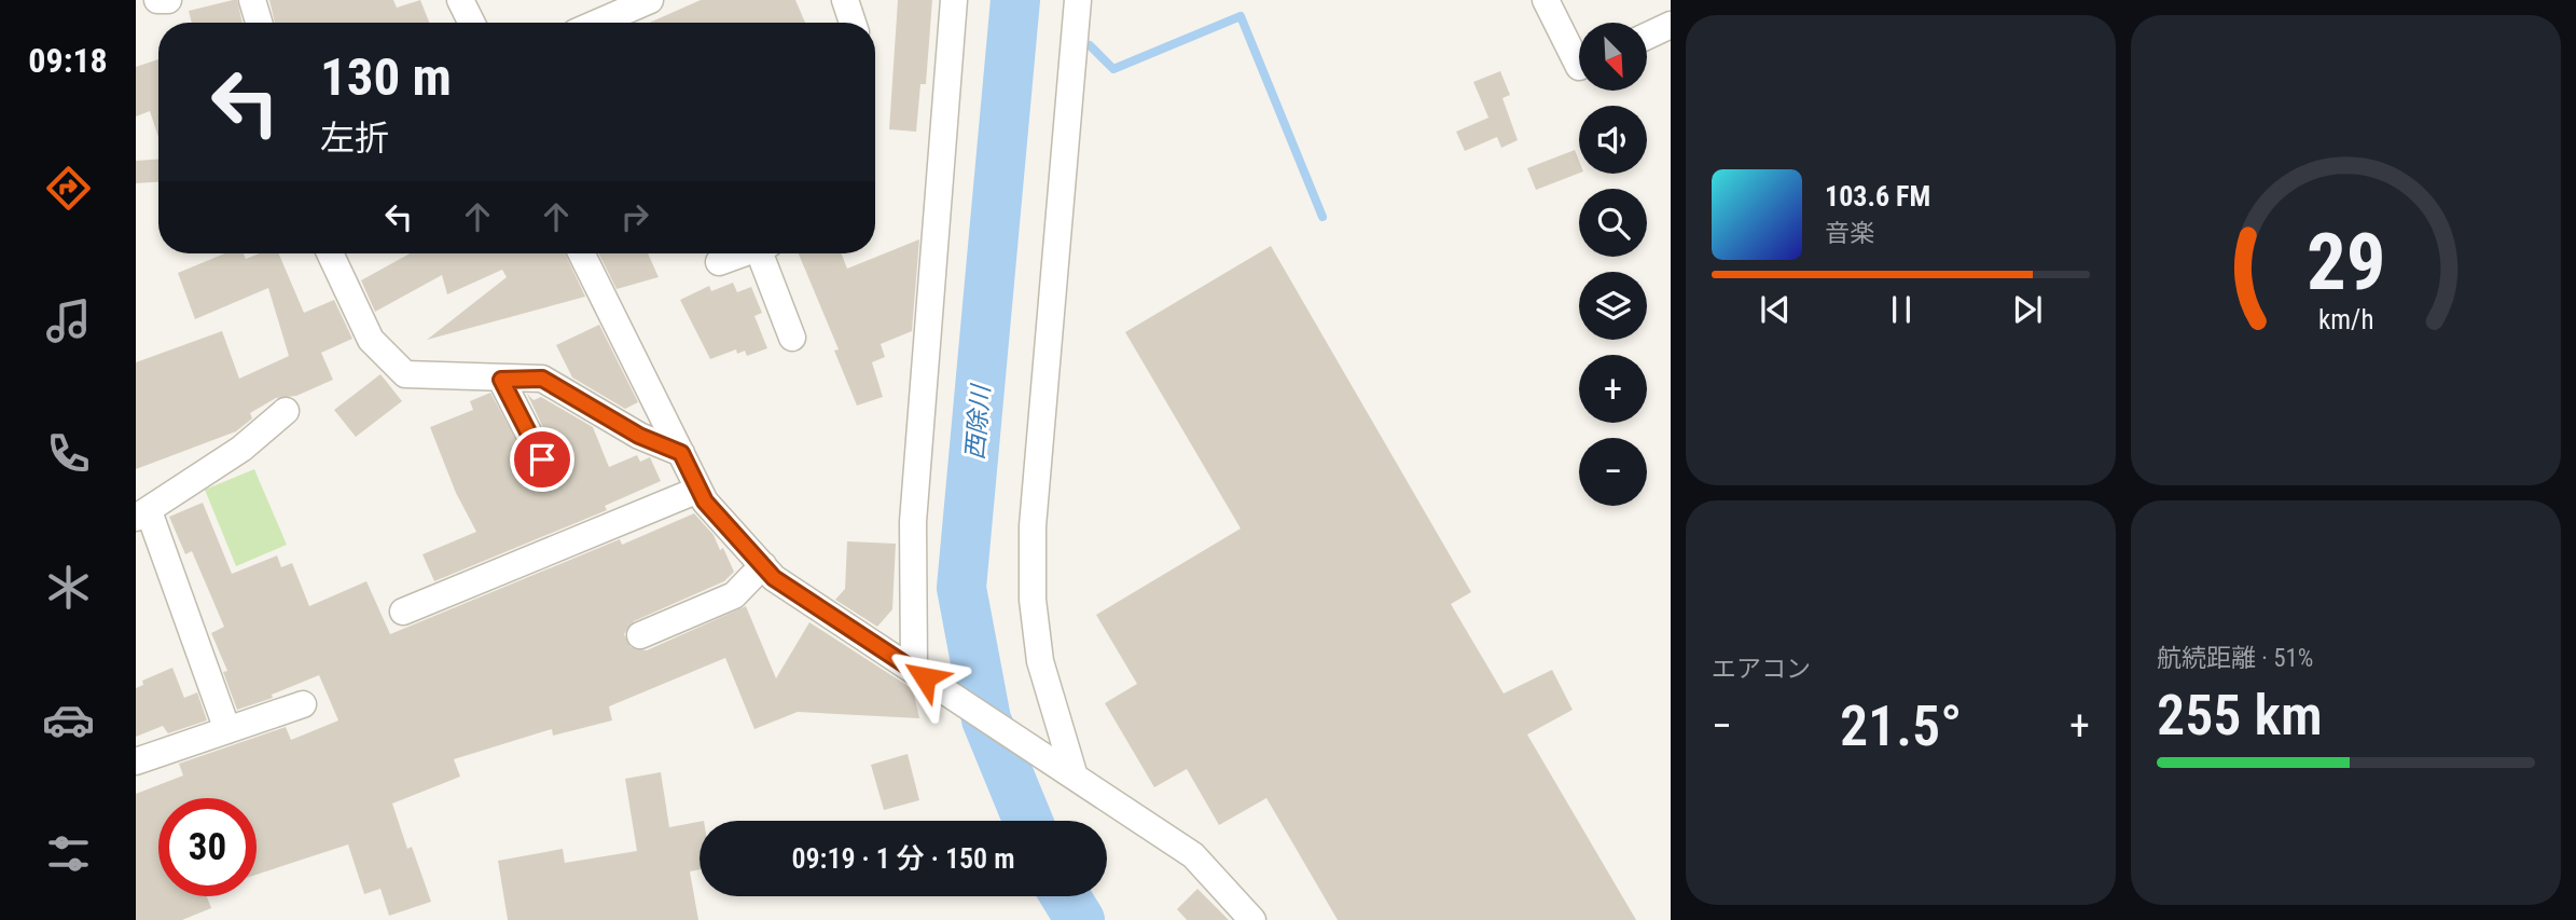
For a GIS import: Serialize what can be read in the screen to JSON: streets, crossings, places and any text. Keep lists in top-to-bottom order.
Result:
{
  "water": ["西除川"],
  "north": "bottom right",
  "page": {
    "tabs": "09:18",
    "map_buttons": ["+", "−"],
    "turn": ["130 m", "左折"],
    "song": ["103.6 FM", "音楽"],
    "tile": [
      "エアコン",
      ["航続距離 · 51%", "255 km"]
    ],
    "heat": ["−", "21.5°", "+"],
    "limit": "30",
    "trip": "09:19 · 1 分 · 150 m",
    "gauge": ["29", "km/h"]
  }
}
